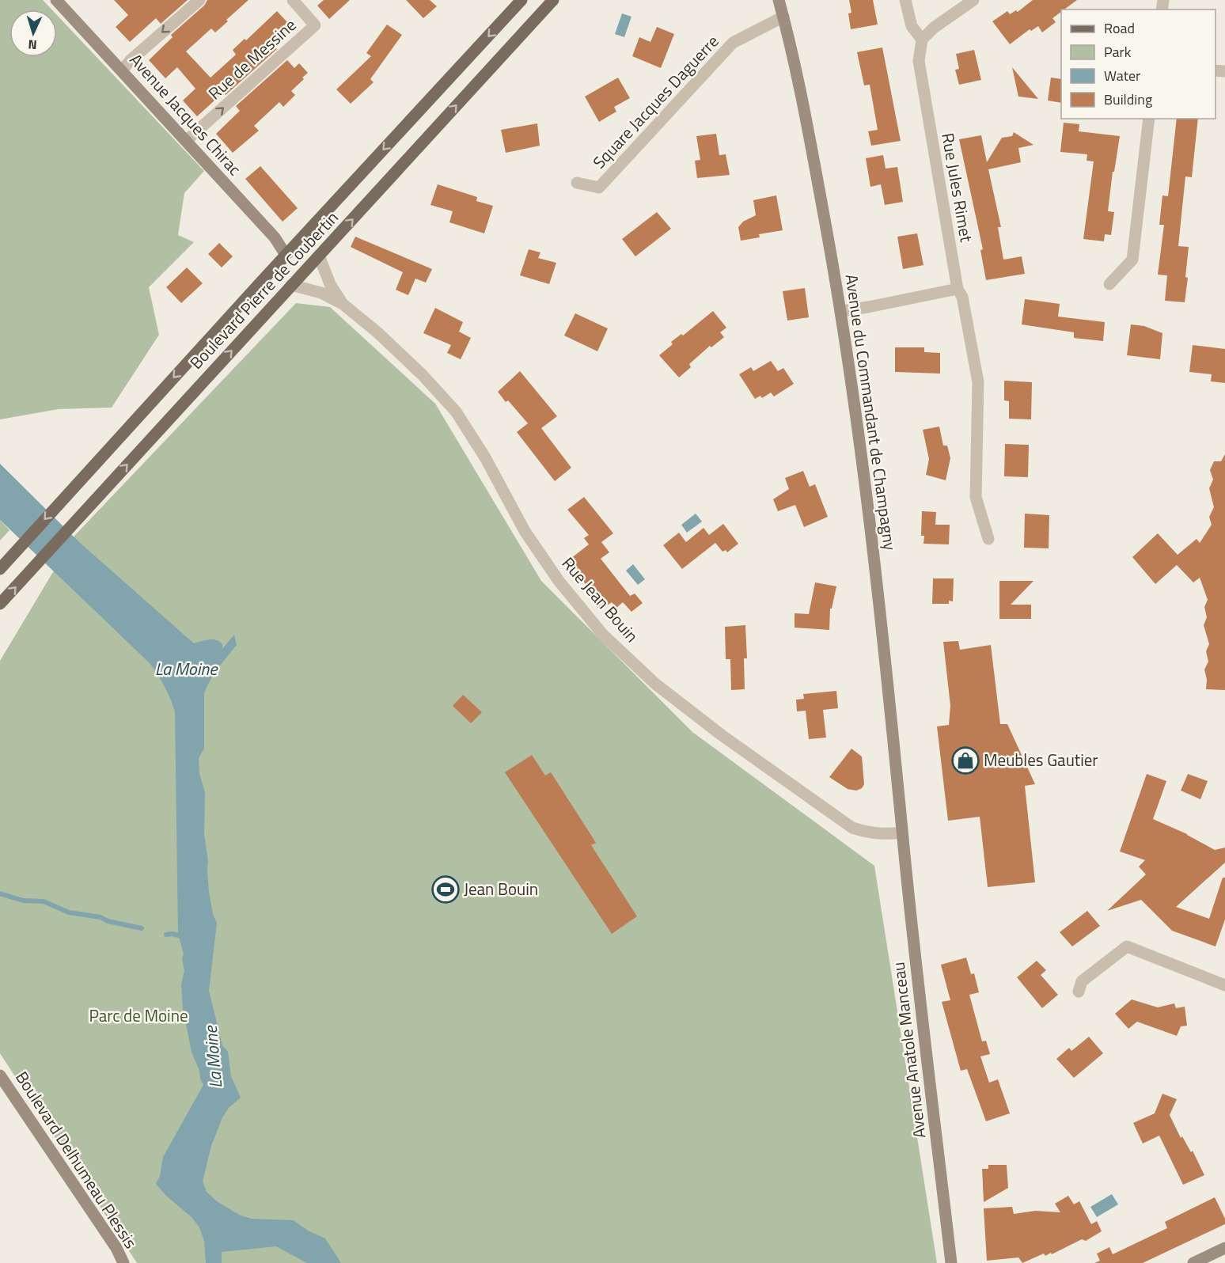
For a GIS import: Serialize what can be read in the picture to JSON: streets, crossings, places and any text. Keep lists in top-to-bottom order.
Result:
{
  "streets": {
    "main road": [
      "Avenue Jacques Chirac",
      "Boulevard Pierre de Coubertin",
      "Avenue du Commandant de Champagny",
      "Avenue Anatole Manceau",
      "Boulevard Delhumeau Plessis"
    ],
    "street": [
      "Rue de Messine",
      "Square Jacques Daguerre",
      "Rue Jules Rimet",
      "Rue Jean Bouin"
    ]
  },
  "crossings": [
    ["Rue de Messine", "Avenue Jacques Chirac"],
    ["Square Jacques Daguerre", "Avenue du Commandant de Champagny"],
    ["Avenue Jacques Chirac", "Boulevard Pierre de Coubertin"],
    ["Boulevard Pierre de Coubertin", "Rue Jean Bouin"],
    ["Avenue du Commandant de Champagny", "Rue Jean Bouin"],
    ["Avenue du Commandant de Champagny", "Avenue Anatole Manceau"],
    ["Rue Jean Bouin", "Avenue Anatole Manceau"]
  ],
  "water": ["La Moine"],
  "parks": ["Parc de Moine"],
  "places": {
    "shop": ["Meubles Gautier"],
    "sports": ["Jean Bouin"]
  },
  "legend": [
    "Road",
    "Park",
    "Water",
    "Building"
  ],
  "north": "bottom"
}
